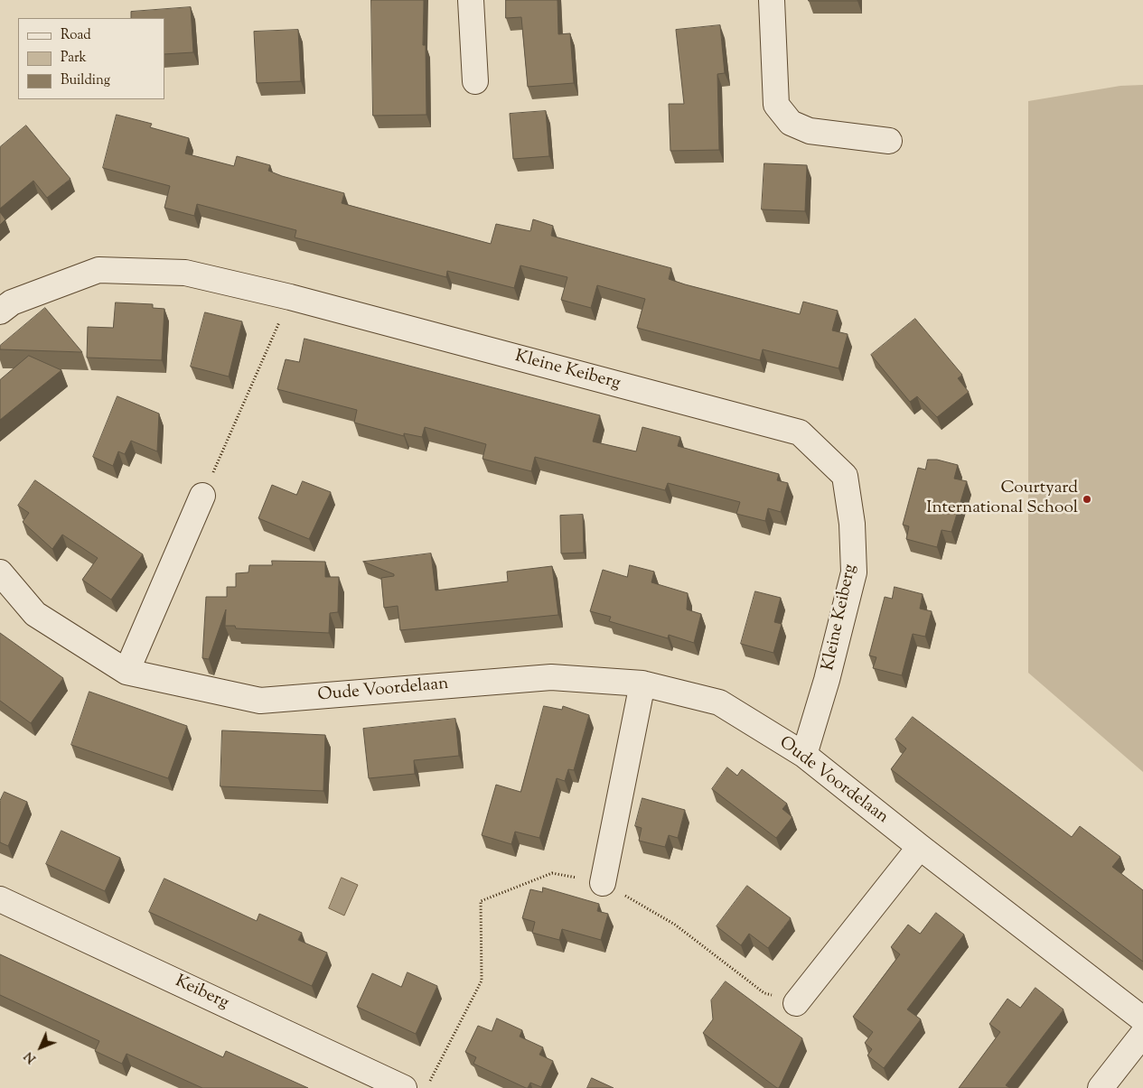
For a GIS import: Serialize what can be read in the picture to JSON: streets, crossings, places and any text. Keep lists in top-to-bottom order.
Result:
{
  "streets": {
    "street": ["Kleine Keiberg", "Oude Voordelaan", "Keiberg"]
  },
  "crossings": [
    ["Kleine Keiberg", "Oude Voordelaan"]
  ],
  "places": ["Courtyard International School"],
  "legend": ["Road", "Park", "Building"],
  "north": "bottom left"
}
